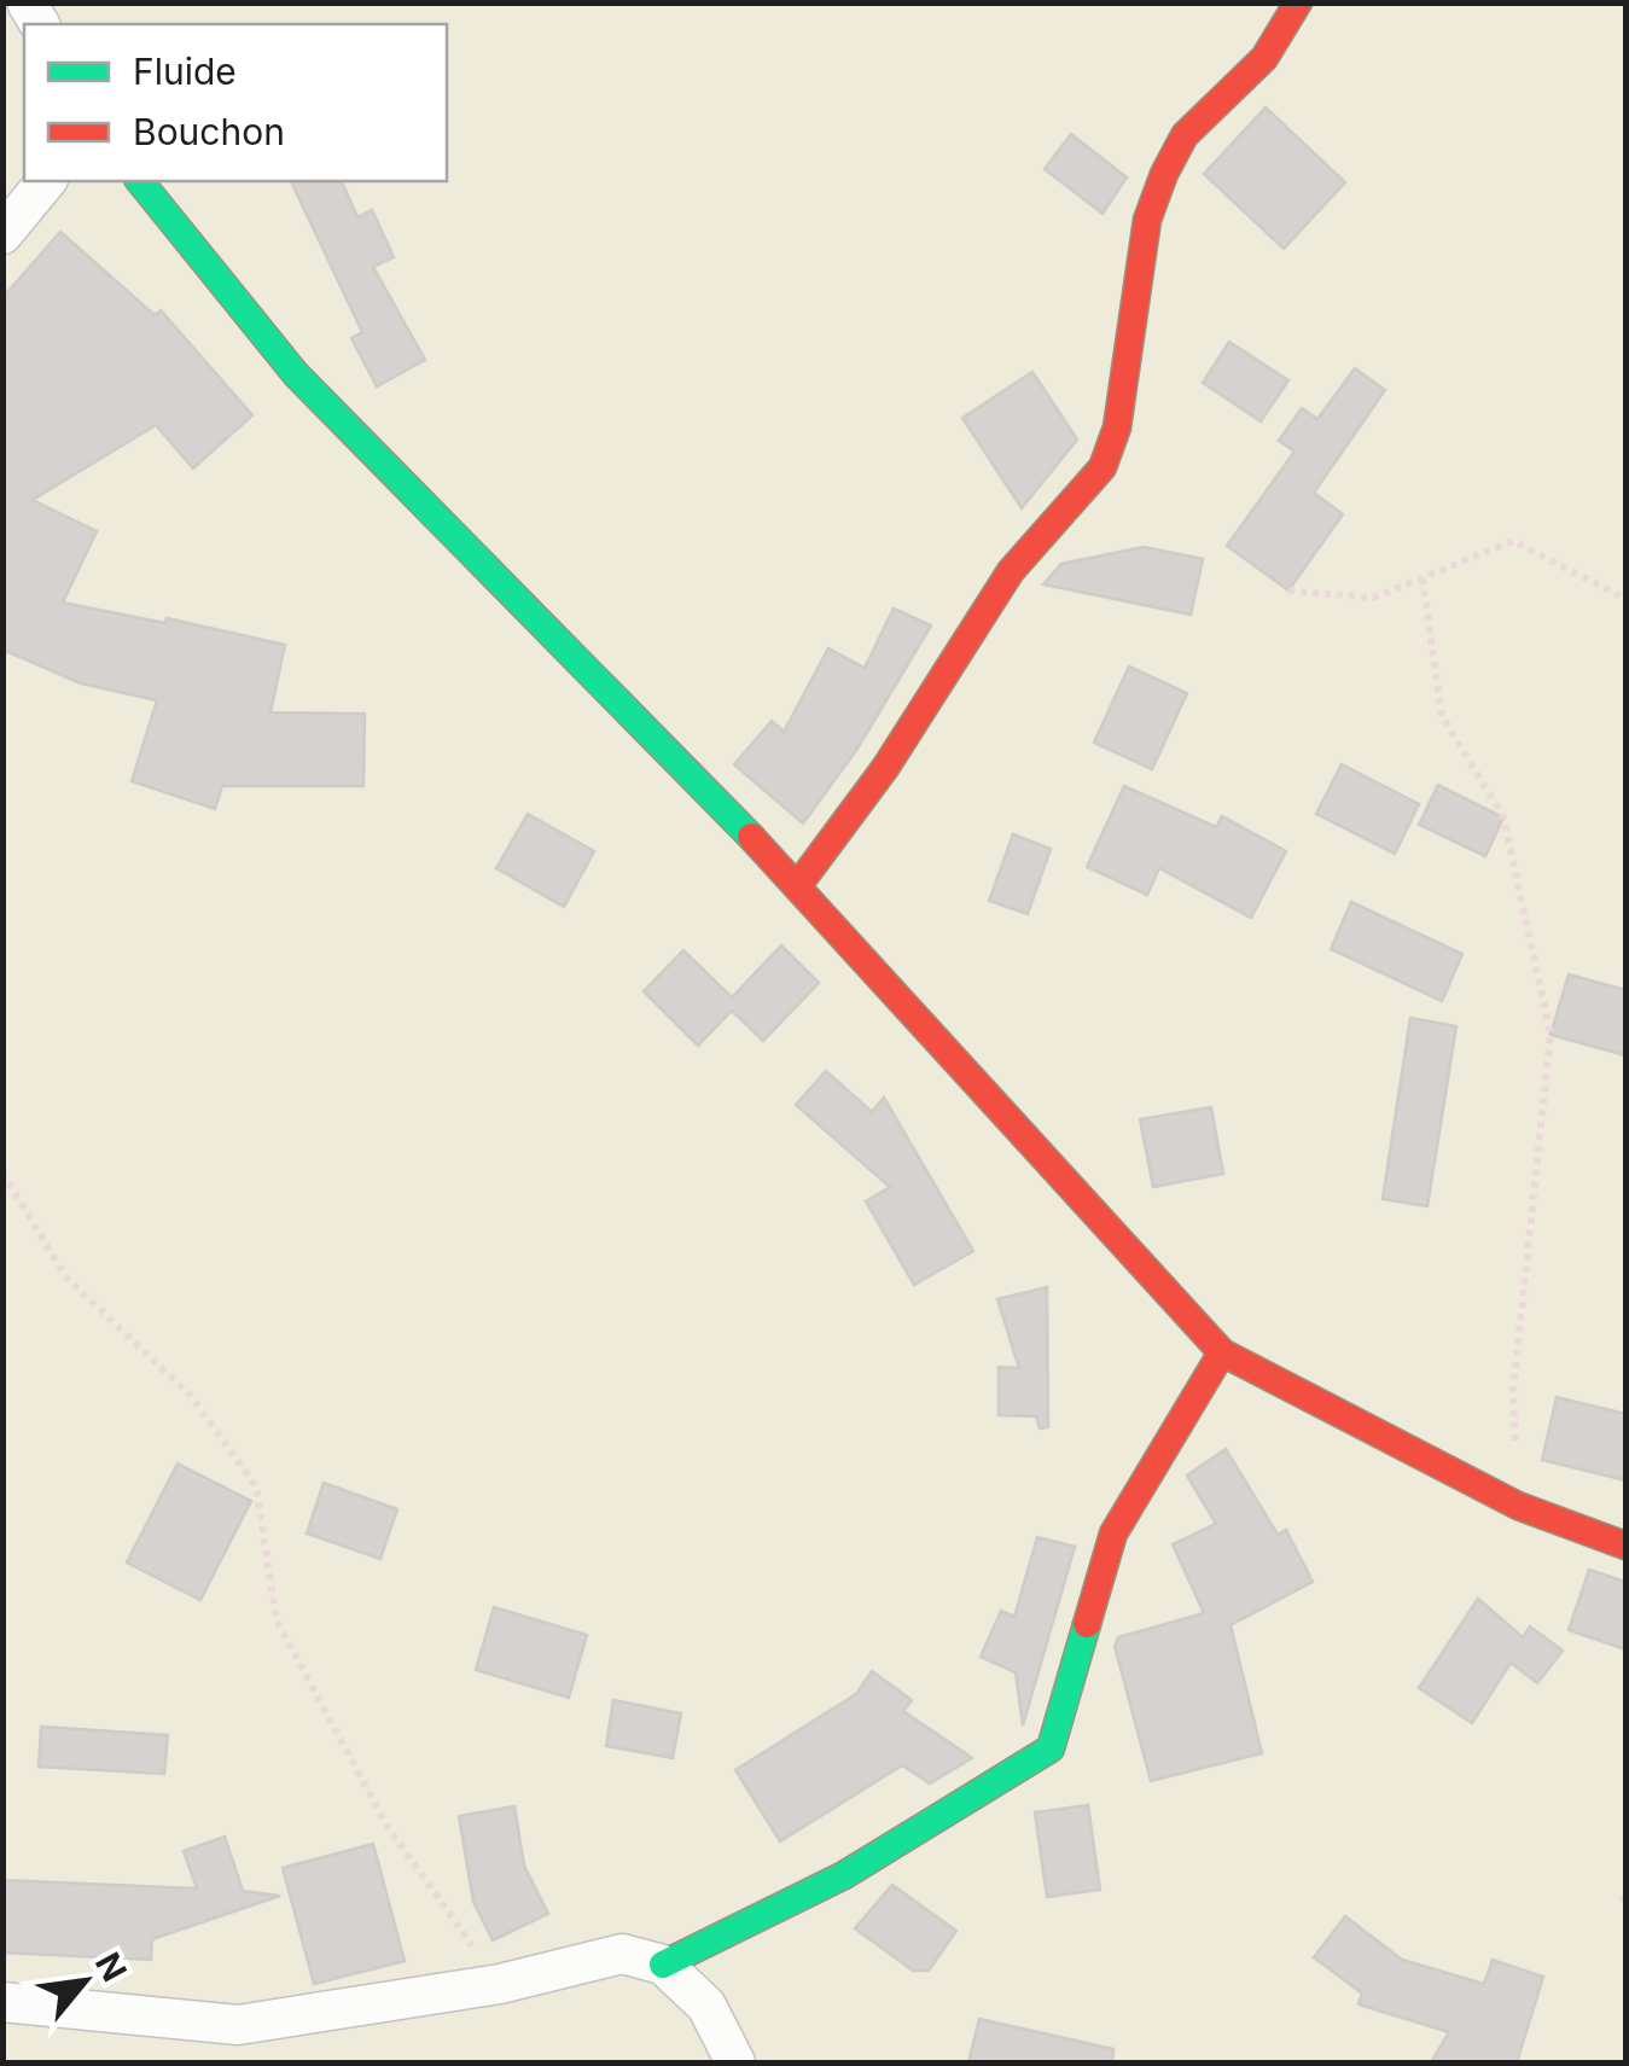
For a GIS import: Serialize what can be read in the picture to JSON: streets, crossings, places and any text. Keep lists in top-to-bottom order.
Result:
{
  "legend": ["Fluide", "Bouchon"],
  "north": "top right"
}
